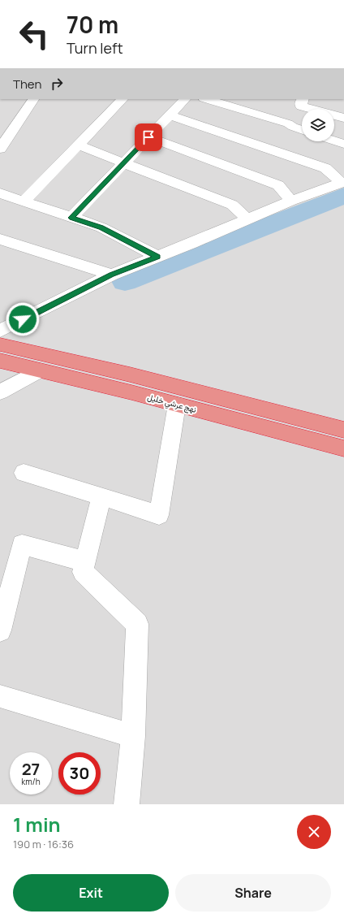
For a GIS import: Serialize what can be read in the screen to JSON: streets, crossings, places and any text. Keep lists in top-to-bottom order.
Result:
{
  "streets": {
    "highway": ["نهج عرشي خليل"]
  },
  "page": {
    "turn": ["70 m", "Turn left"],
    "then": "Then",
    "speed": "27 km/h",
    "limit": "30",
    "heading": ["1 min", "190 m · 16:36"],
    "buttons": ["Exit", "Share"]
  }
}
